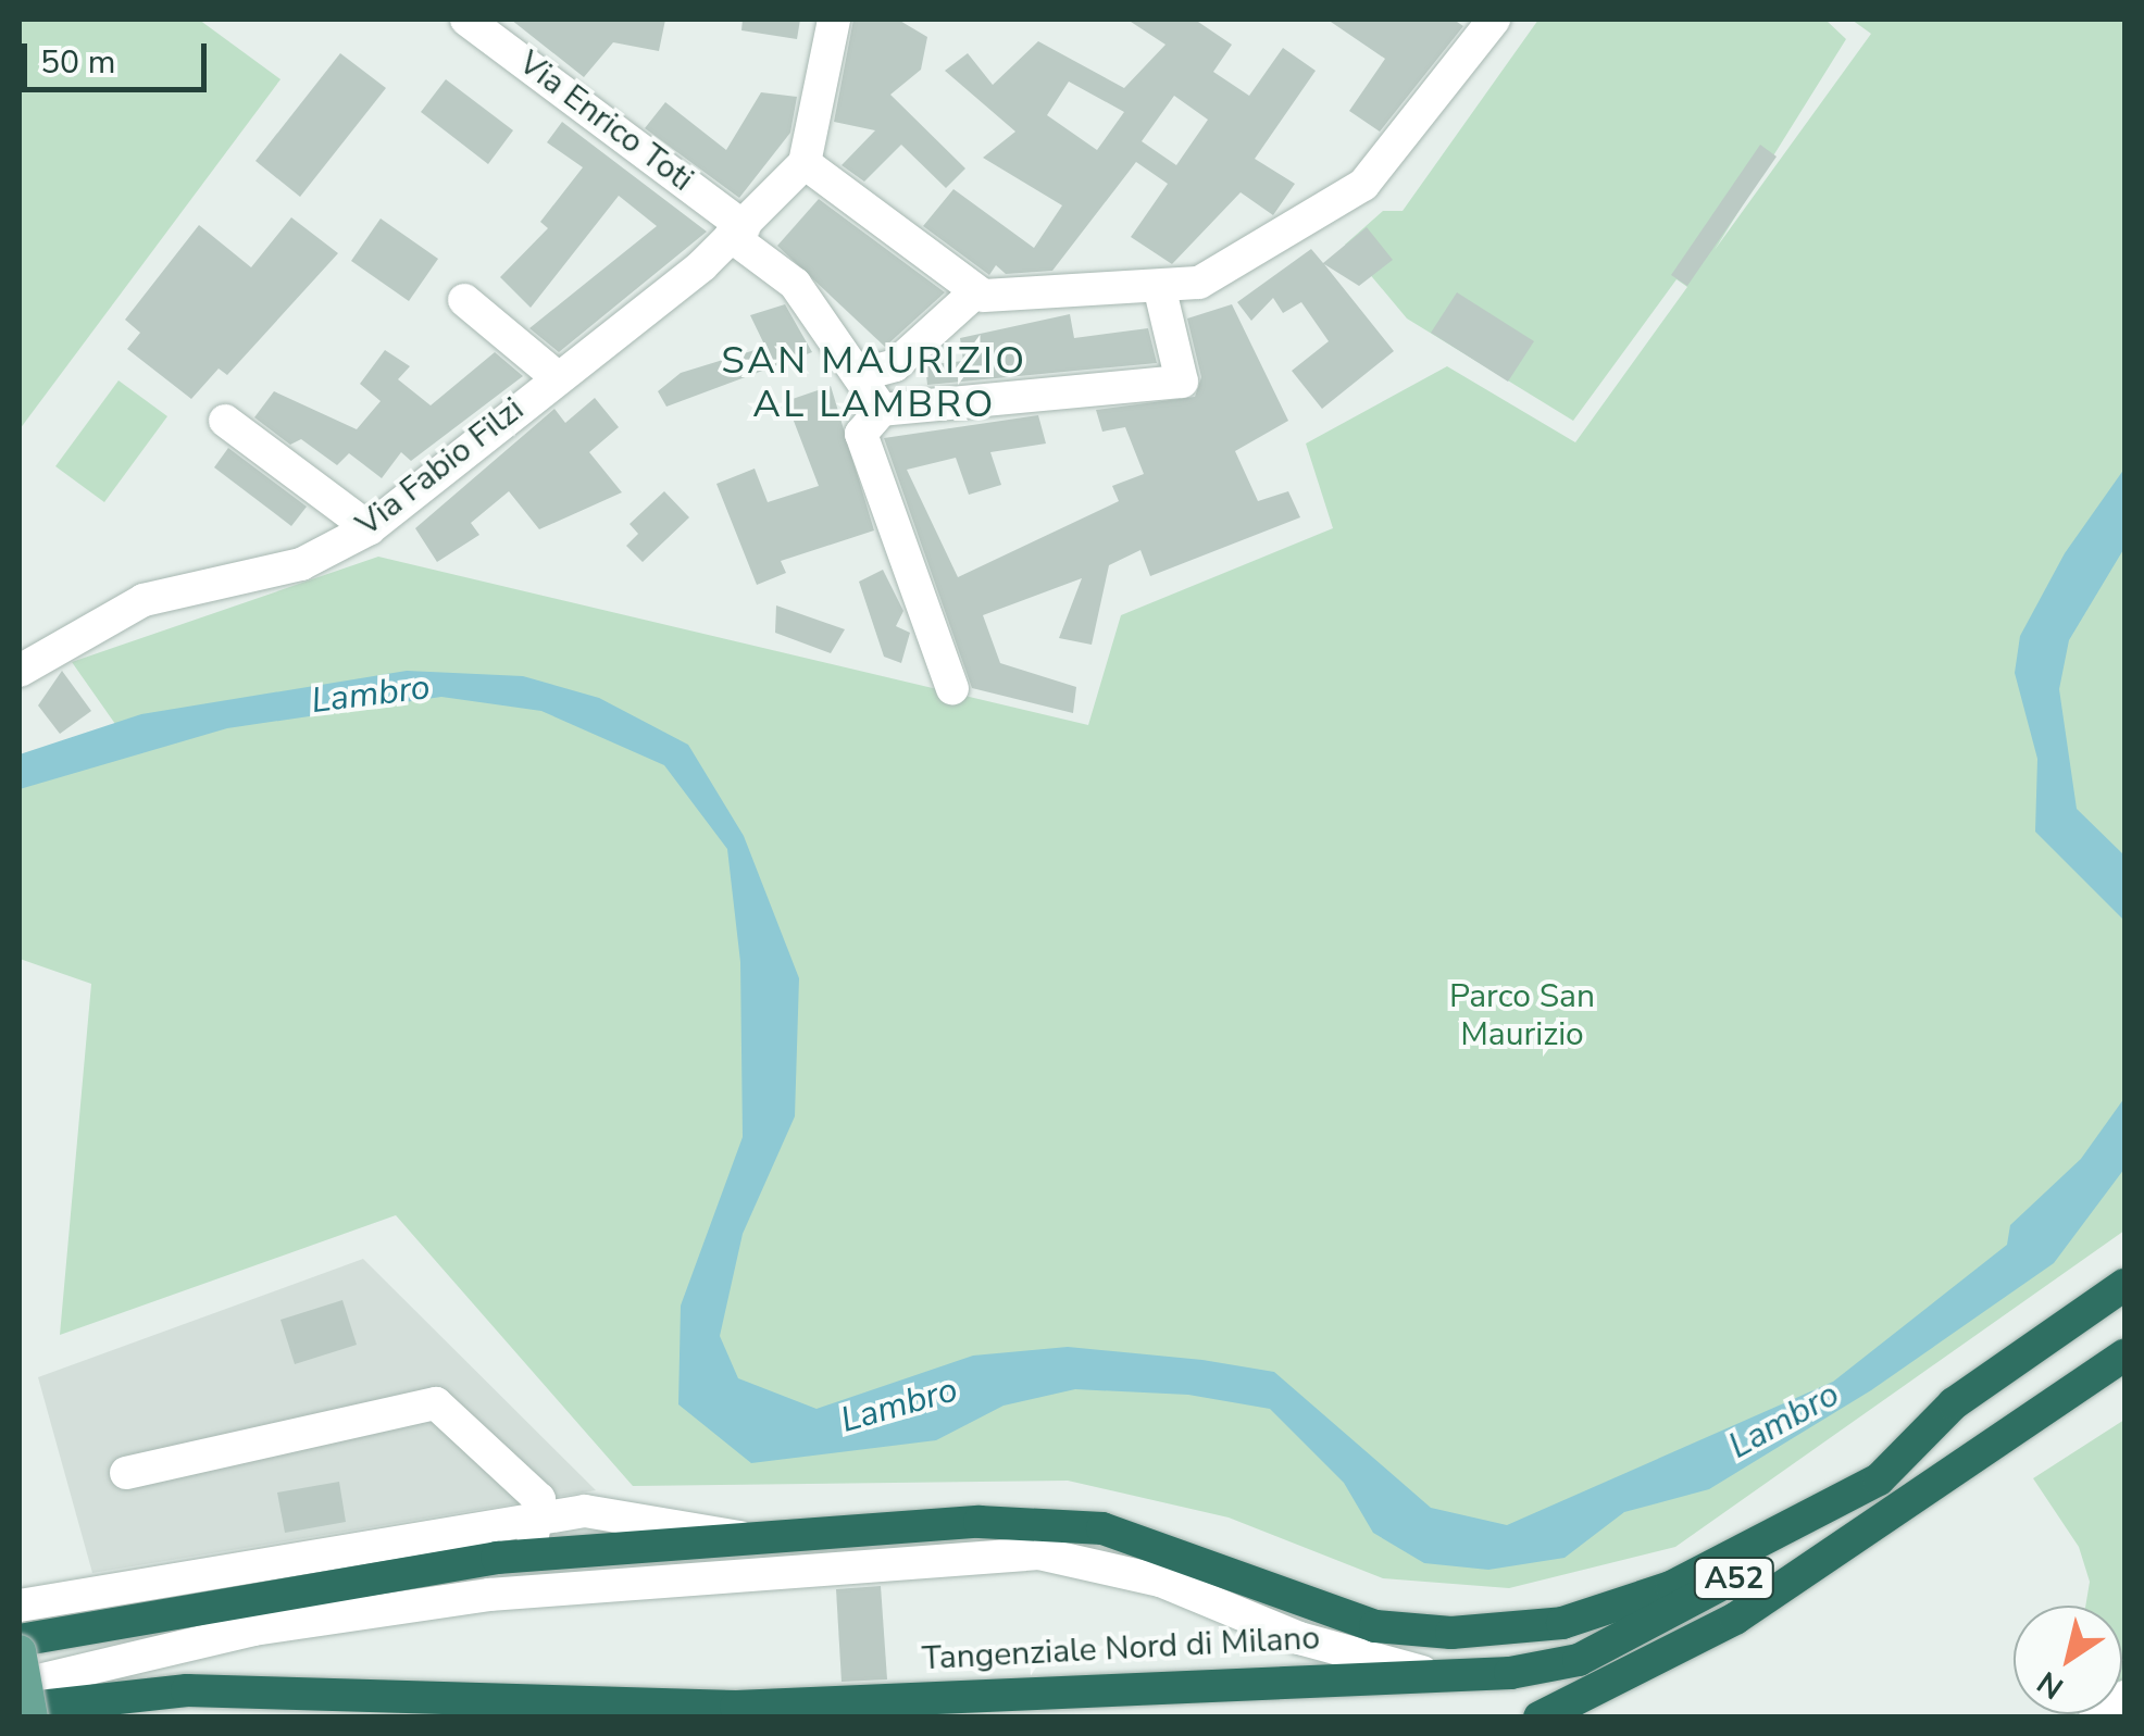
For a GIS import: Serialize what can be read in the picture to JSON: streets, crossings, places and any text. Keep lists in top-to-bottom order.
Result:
{
  "streets": {
    "highway": ["A52", "Tangenziale Nord di Milano"],
    "street": ["Via Enrico Toti", "Via Fabio Filzi"]
  },
  "crossings": [
    ["Via Enrico Toti", "Via Fabio Filzi"]
  ],
  "districts": ["SAN MAURIZIO AL LAMBRO"],
  "water": ["Lambro"],
  "parks": ["Parco San Maurizio"],
  "scale_bar": "50 m",
  "north": "bottom left"
}
